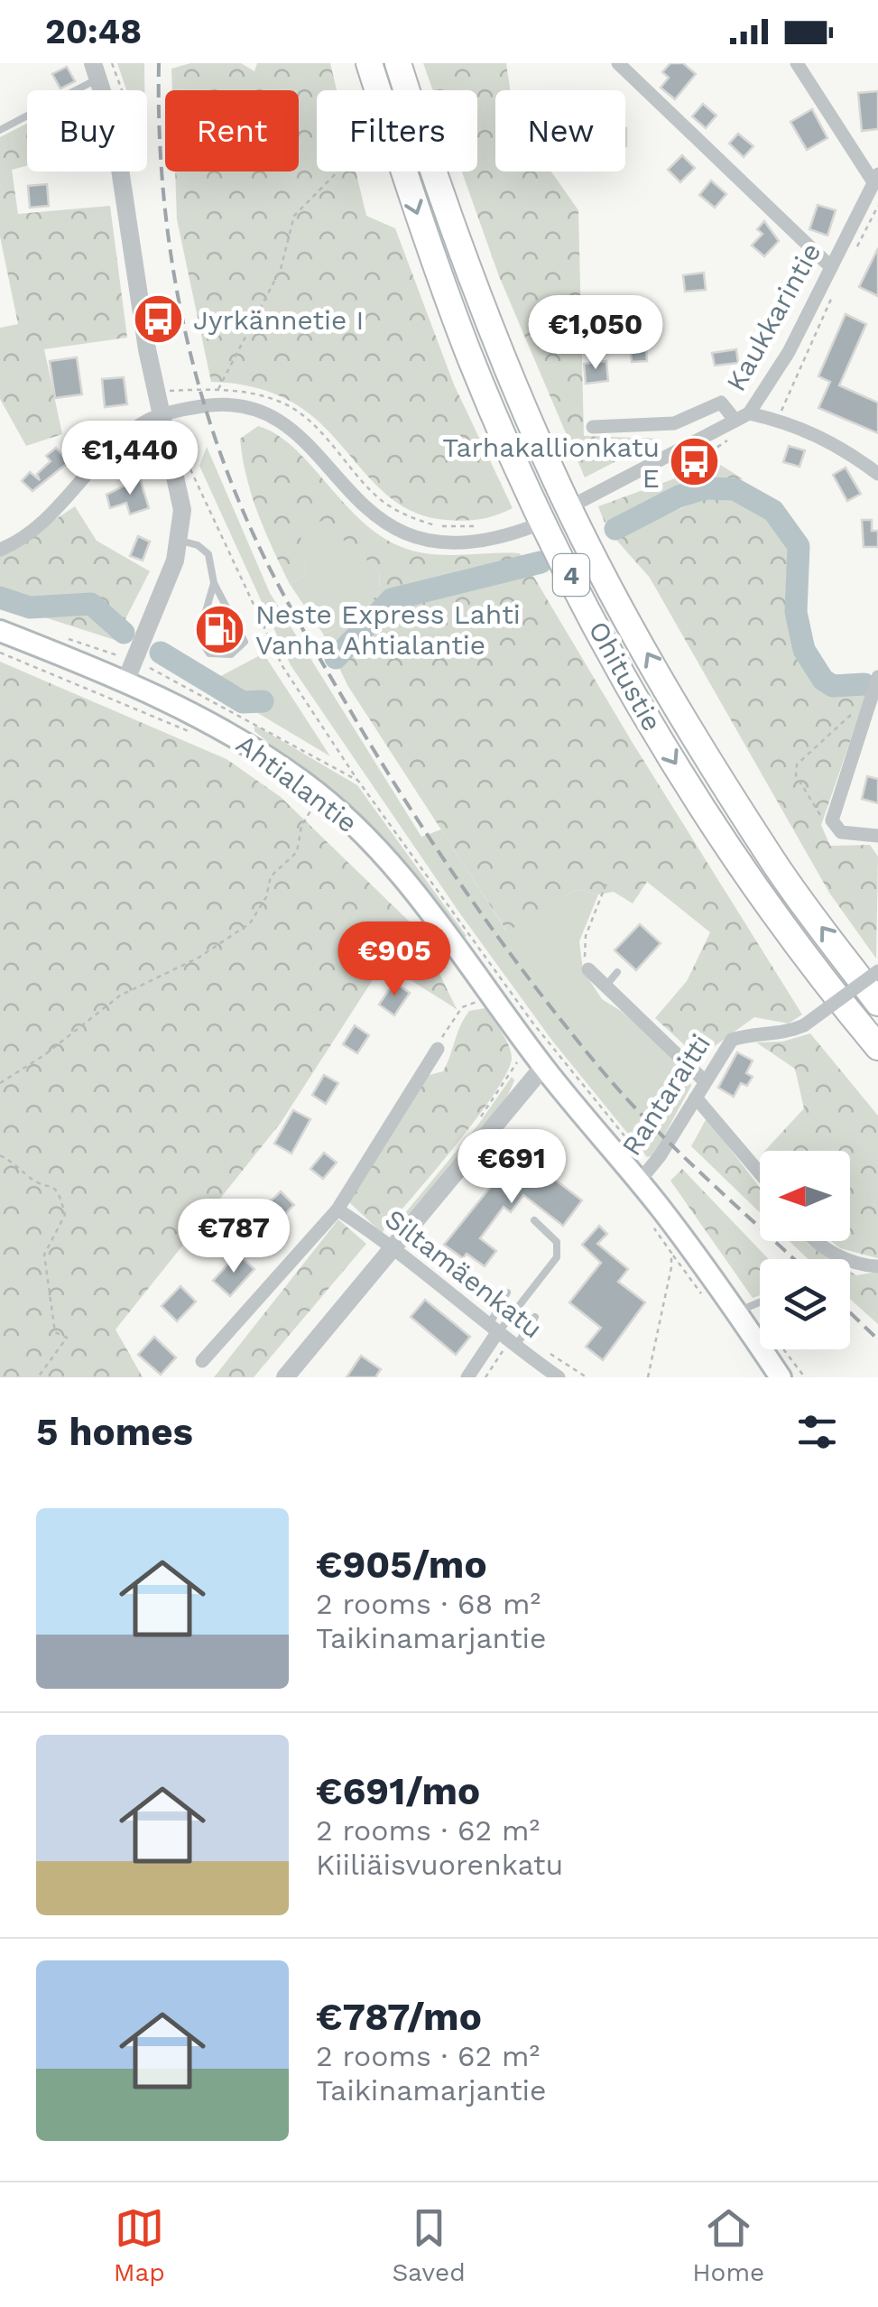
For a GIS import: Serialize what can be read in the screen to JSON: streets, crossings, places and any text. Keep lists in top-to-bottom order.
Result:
{
  "streets": {
    "highway": ["4", "Ohitustie"],
    "main road": ["Ahtialantie"],
    "street": ["Kaukkarintie", "Rantaraitti", "Siltamäenkatu"]
  },
  "crossings": [
    ["Ahtialantie", "Rantaraitti"]
  ],
  "places": {
    "bus stop": ["Jyrkännetie I", "Tarhakallionkatu E"],
    "fuel station": ["Neste Express Lahti Vanha Ahtialantie"]
  },
  "north": "left",
  "page": {
    "status": "20:48",
    "chip": [
      "Buy",
      "Rent",
      "Filters",
      "New"
    ],
    "price": [
      "€1,050",
      "€1,440",
      "€905",
      "€691",
      "€787"
    ],
    "heading": "5 homes",
    "list": [
      {
        "name": "€905/mo",
        "note": "2 rooms · 68 m² · Taikinamarjantie"
      },
      {
        "name": "€691/mo",
        "note": "2 rooms · 62 m² · Kiiliäisvuorenkatu"
      },
      {
        "name": "€787/mo",
        "note": "2 rooms · 62 m² · Taikinamarjantie"
      }
    ],
    "tabs": ["Map", "Saved", "Home"]
  }
}
